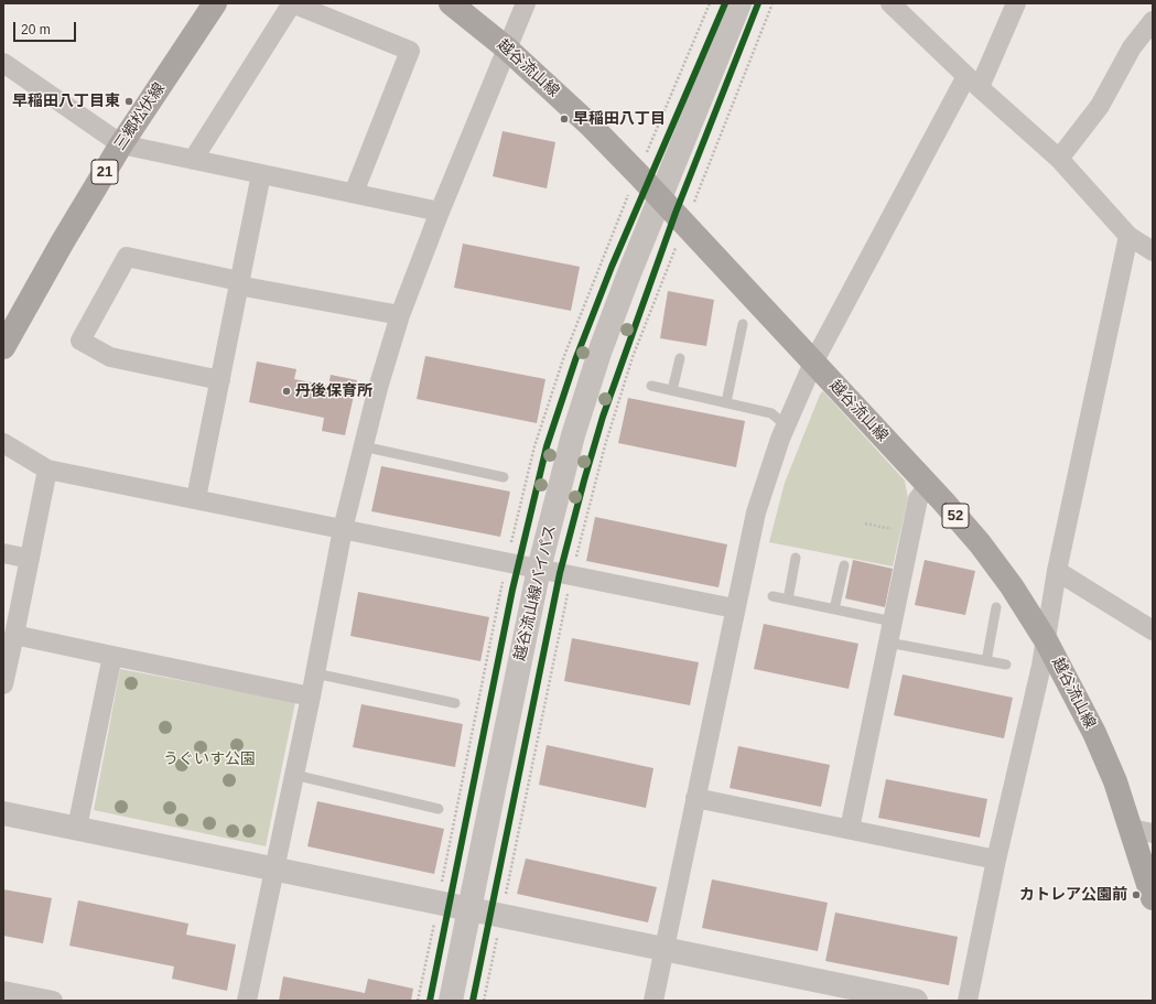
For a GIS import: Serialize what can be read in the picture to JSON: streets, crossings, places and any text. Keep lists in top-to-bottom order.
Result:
{
  "streets": {
    "main road": [
      "越谷流山線",
      "三郷松伏線",
      "21",
      "52"
    ],
    "street": ["越谷流山線バイパス"]
  },
  "crossings": [
    ["越谷流山線", "越谷流山線バイパス"]
  ],
  "parks": ["うぐいす公園"],
  "places": [
    "早稲田八丁目東",
    "早稲田八丁目",
    "丹後保育所",
    "カトレア公園前"
  ],
  "scale_bar": "20 m"
}
